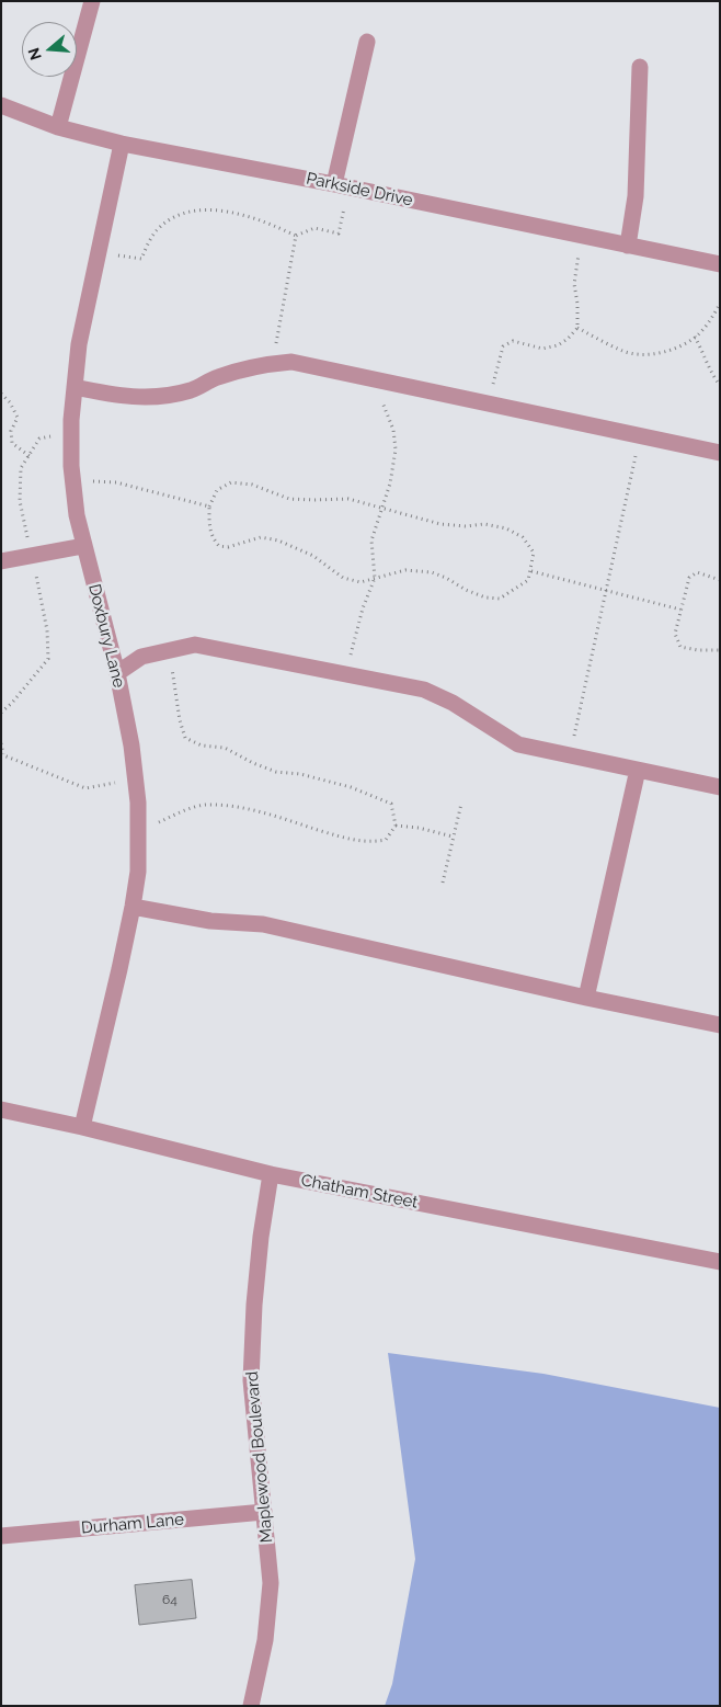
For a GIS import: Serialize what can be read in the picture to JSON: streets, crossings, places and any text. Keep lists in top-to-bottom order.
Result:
{
  "streets": {
    "street": [
      "Parkside Drive",
      "Doxbury Lane",
      "Chatham Street",
      "Maplewood Boulevard",
      "Durham Lane"
    ]
  },
  "crossings": [
    ["Parkside Drive", "Doxbury Lane"],
    ["Doxbury Lane", "Chatham Street"],
    ["Chatham Street", "Maplewood Boulevard"],
    ["Maplewood Boulevard", "Durham Lane"]
  ],
  "house_numbers": ["64"],
  "north": "left"
}
